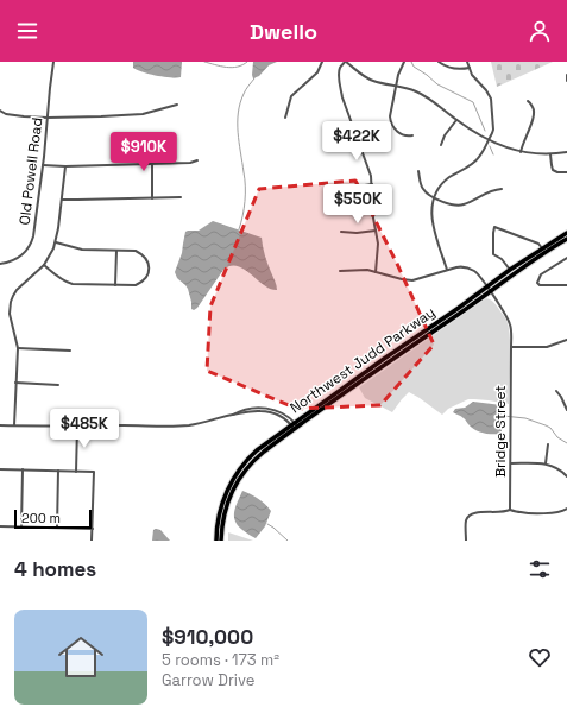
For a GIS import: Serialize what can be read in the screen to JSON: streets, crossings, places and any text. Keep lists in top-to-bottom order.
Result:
{
  "streets": {
    "highway": ["Northwest Judd Parkway"],
    "street": ["Old Powell Road", "Bridge Street"]
  },
  "crossings": [
    ["Northwest Judd Parkway", "Bridge Street"]
  ],
  "scale_bar": "200 m",
  "page": {
    "header": "Dwello",
    "price": [
      "$422K",
      "$910K",
      "$550K",
      "$485K"
    ],
    "scale": "200 m",
    "heading": "4 homes",
    "list": [
      {
        "name": "$910,000",
        "note": "5 rooms · 173 m² · Garrow Drive"
      }
    ]
  }
}
